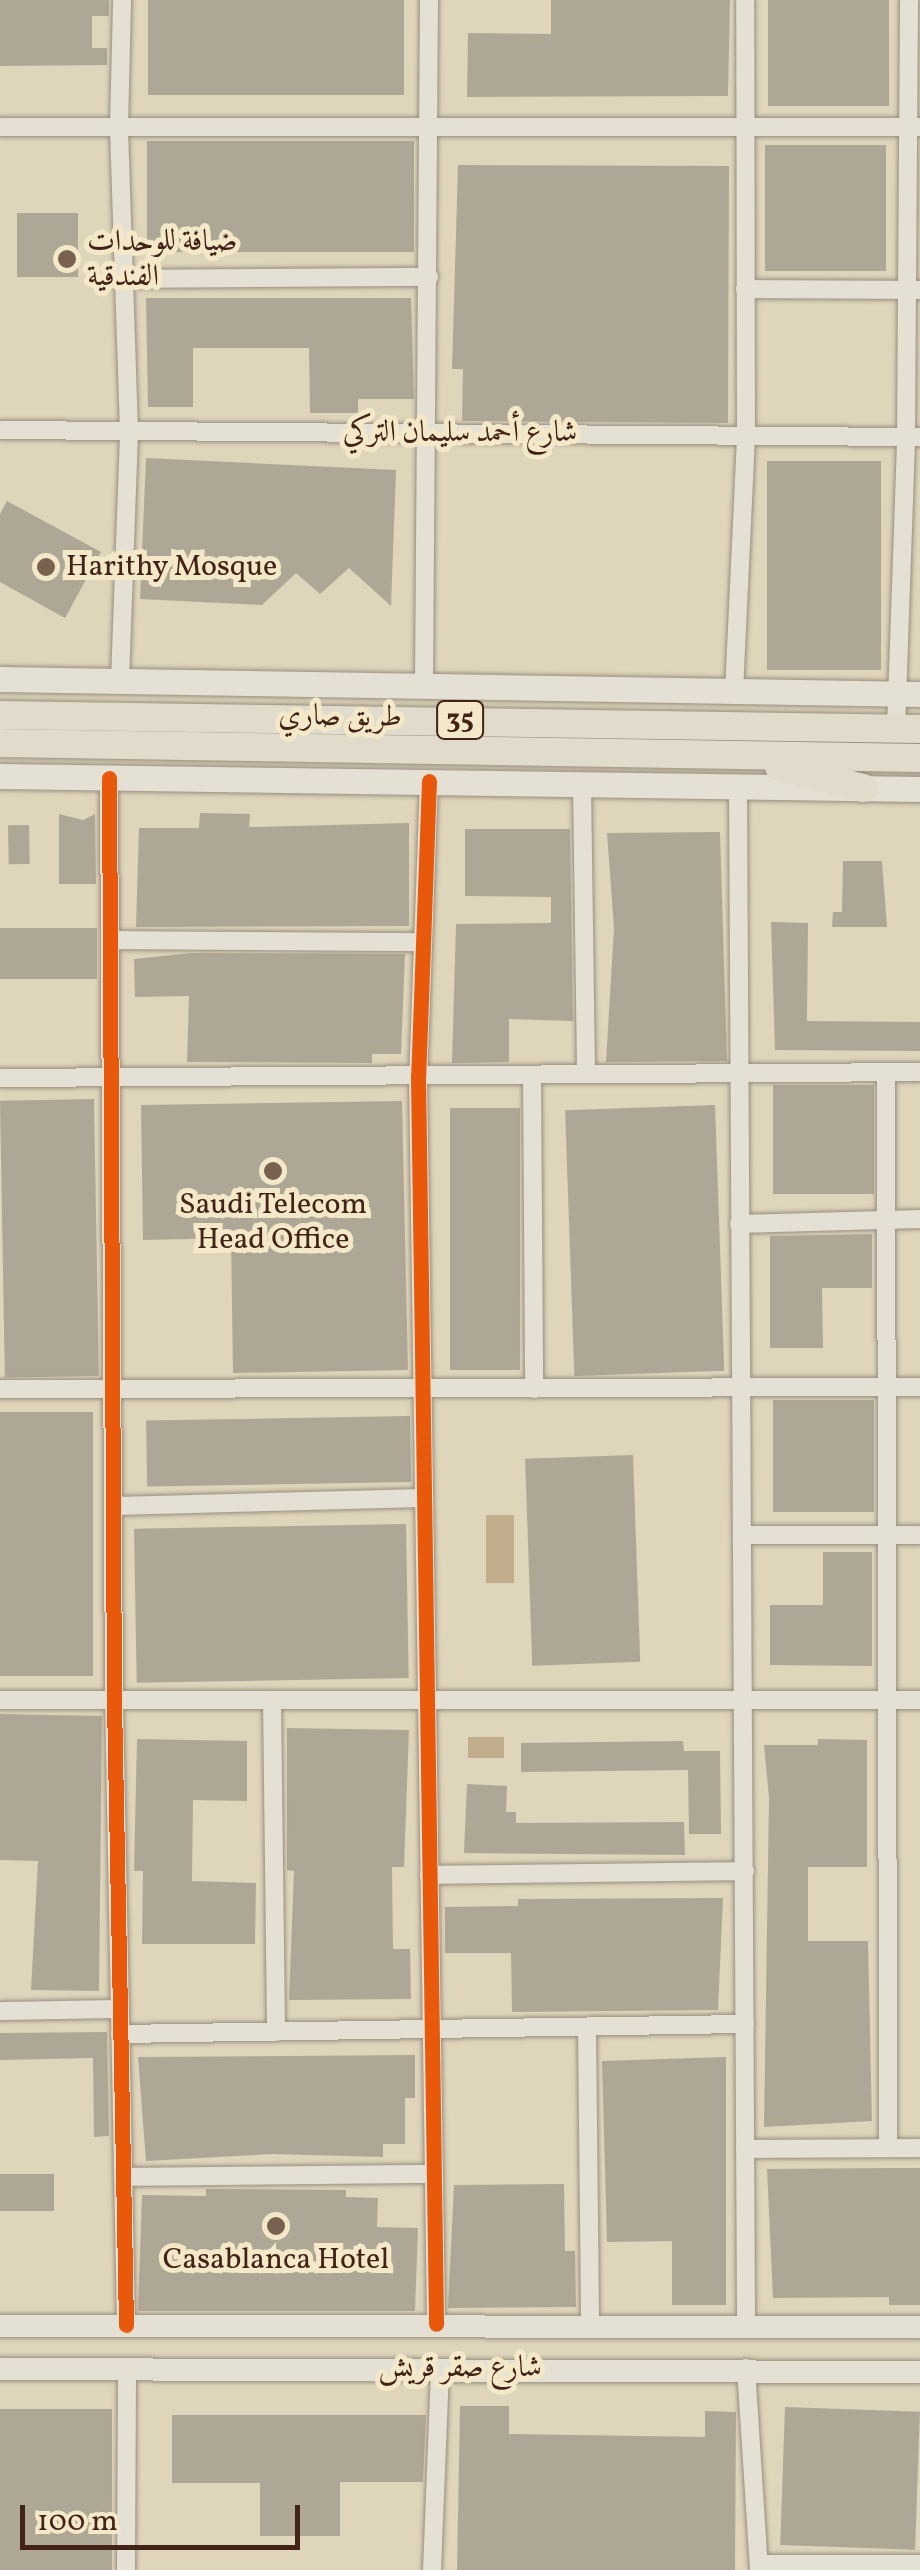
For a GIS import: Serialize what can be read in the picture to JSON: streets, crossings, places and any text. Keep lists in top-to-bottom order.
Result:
{
  "streets": {
    "main road": ["طريق صاري", "35"],
    "street": ["شارع أحمد سليمان التركي", "شارع صقر قريش"]
  },
  "places": [
    "ضيافة للوحدات الفندقية",
    "Harithy Mosque",
    "Saudi Telecom Head Office",
    "Casablanca Hotel"
  ],
  "scale_bar": "100 m"
}
